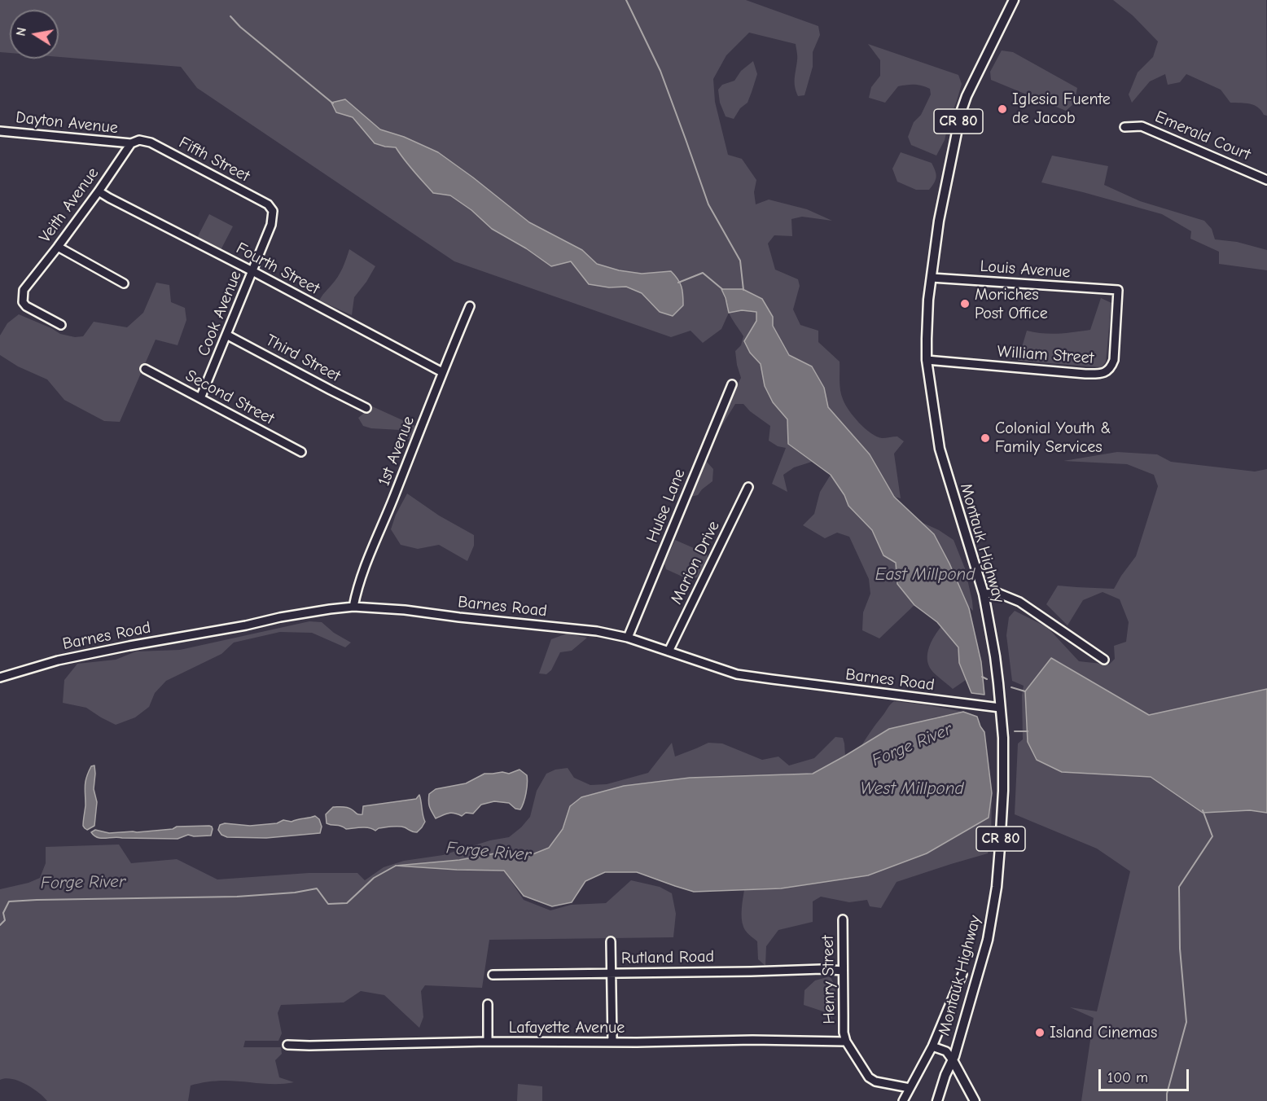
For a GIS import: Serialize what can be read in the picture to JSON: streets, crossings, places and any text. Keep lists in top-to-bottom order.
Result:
{
  "streets": {
    "main road": ["CR 80", "Montauk Highway"],
    "street": [
      "Dayton Avenue",
      "Emerald Court",
      "Fifth Street",
      "Veith Avenue",
      "Fourth Street",
      "Louis Avenue",
      "Cook Avenue",
      "William Street",
      "Third Street",
      "Second Street",
      "1st Avenue",
      "Hulse Lane",
      "Marion Drive",
      "Barnes Road",
      "Rutland Road",
      "Henry Street",
      "Lafayette Avenue"
    ]
  },
  "crossings": [
    ["Dayton Avenue", "Veith Avenue"],
    ["Fifth Street", "Veith Avenue"],
    ["Fifth Street", "Cook Avenue"],
    ["Veith Avenue", "Fourth Street"],
    ["Fourth Street", "Cook Avenue"],
    ["Fourth Street", "1st Avenue"],
    ["Louis Avenue", "William Street"],
    ["Louis Avenue", "Montauk Highway"],
    ["Cook Avenue", "Third Street"],
    ["Cook Avenue", "Second Street"],
    ["William Street", "Montauk Highway"],
    ["1st Avenue", "Barnes Road"],
    ["Hulse Lane", "Barnes Road"],
    ["Montauk Highway", "Barnes Road"],
    ["Marion Drive", "Barnes Road"],
    ["Rutland Road", "Henry Street"],
    ["Henry Street", "Lafayette Avenue"]
  ],
  "water": ["East Millpond", "Forge River", "West Millpond"],
  "places": [
    "Iglesia Fuente de Jacob",
    "Moriches Post Office",
    "Colonial Youth & Family Services",
    "Island Cinemas"
  ],
  "scale_bar": "100 m",
  "north": "left"
}
